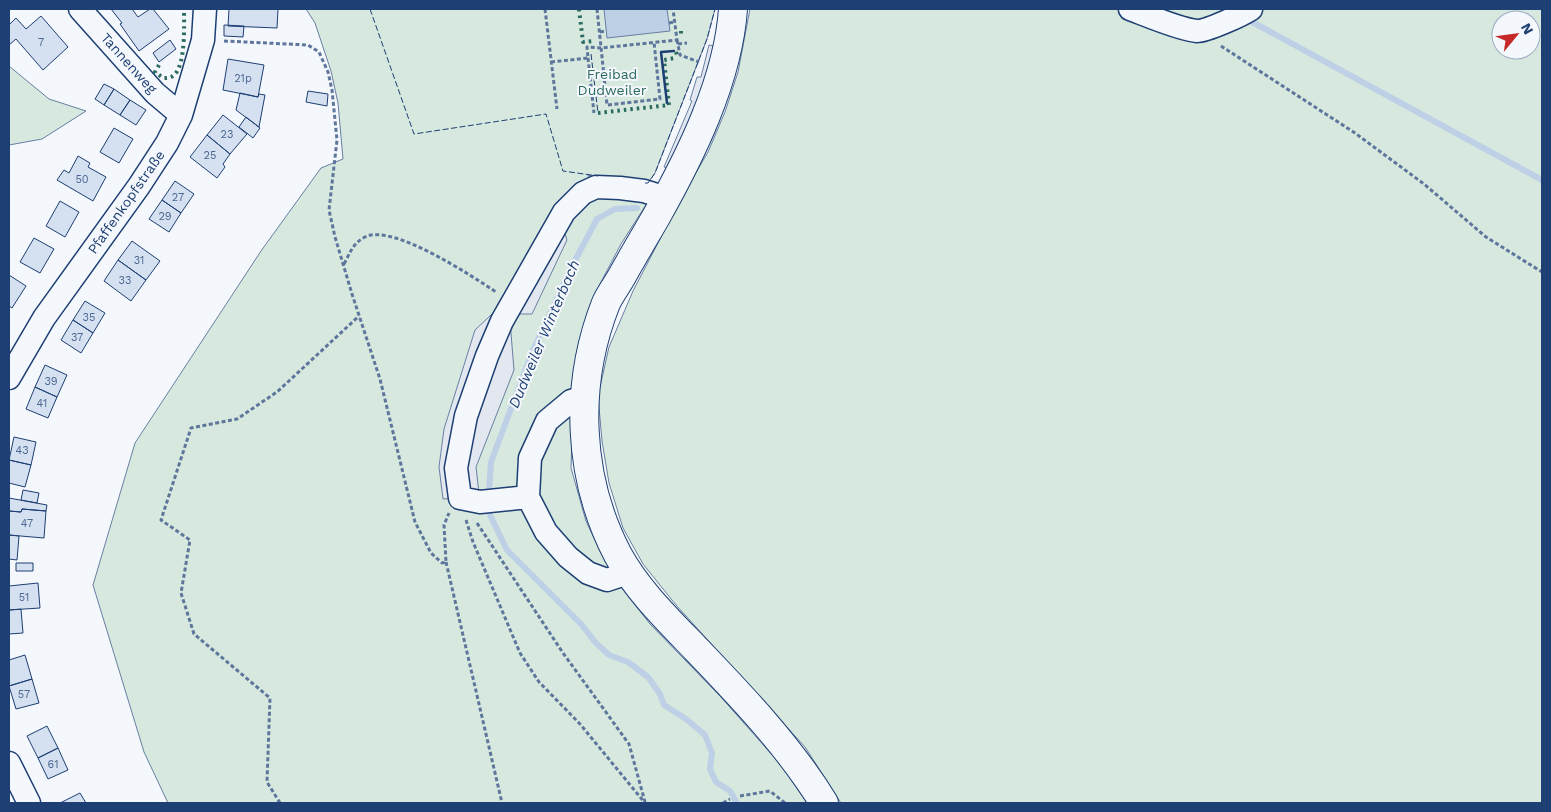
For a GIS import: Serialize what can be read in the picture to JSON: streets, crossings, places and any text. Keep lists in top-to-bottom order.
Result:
{
  "streets": {
    "street": ["Tannenweg", "Pfaffenkopfstraße"]
  },
  "crossings": [
    ["Tannenweg", "Pfaffenkopfstraße"]
  ],
  "water": ["Dudweiler Winterbach"],
  "parks": ["Freibad Dudweiler"],
  "house_numbers": [
    "7",
    "21p",
    "23",
    "25",
    "50",
    "27",
    "29",
    "31",
    "33",
    "35",
    "37",
    "39",
    "41",
    "43",
    "47",
    "51",
    "57",
    "61"
  ],
  "north": "top right"
}
